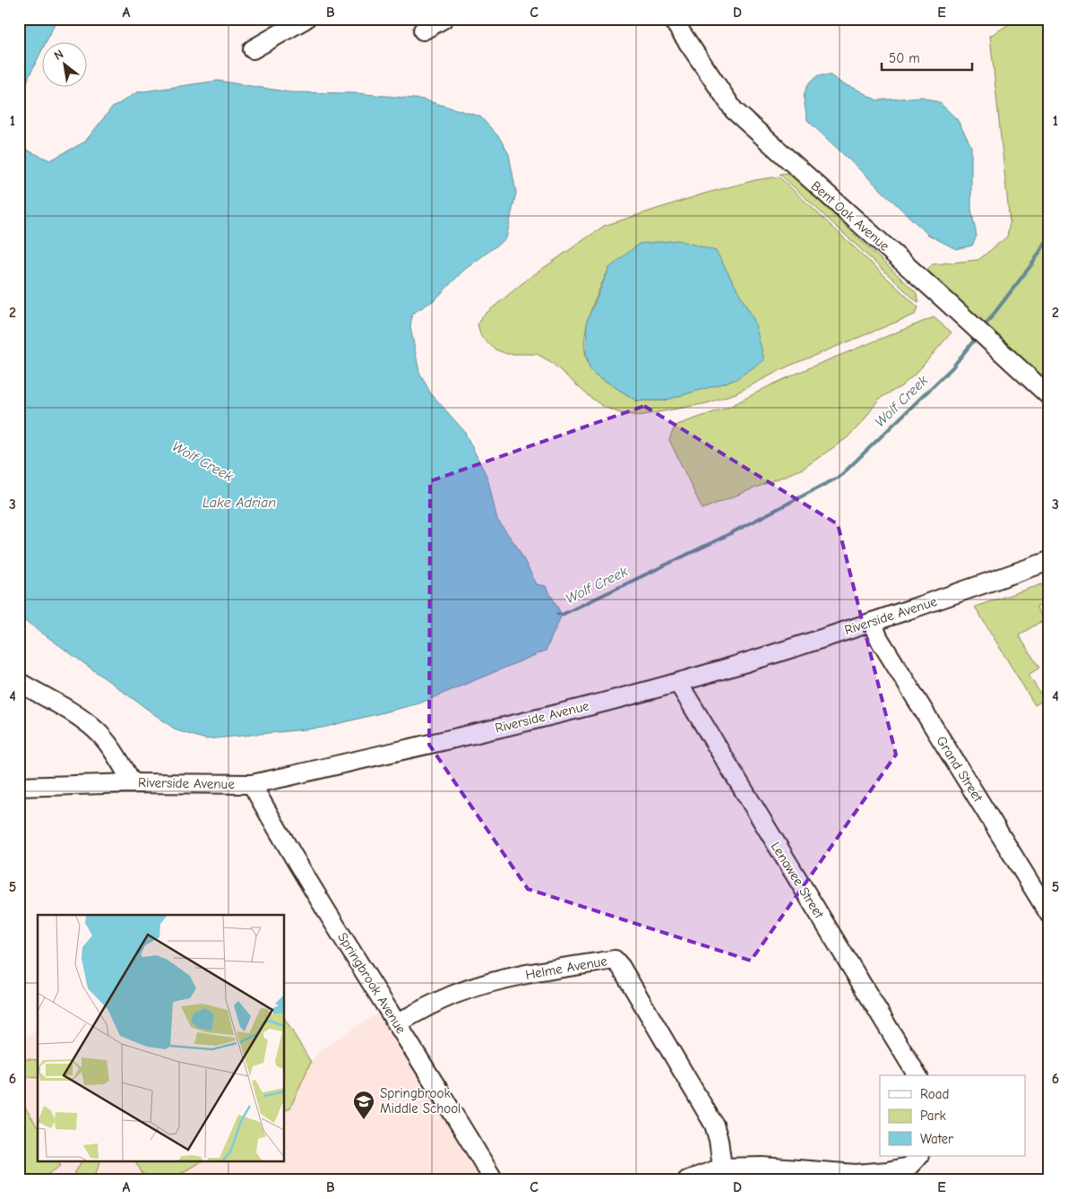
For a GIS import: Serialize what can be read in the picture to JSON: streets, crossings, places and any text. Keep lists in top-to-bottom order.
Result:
{
  "streets": {
    "street": [
      "Bent Oak Avenue",
      "Riverside Avenue",
      "Grand Street",
      "Lenawee Street",
      "Helme Avenue",
      "Springbrook Avenue"
    ]
  },
  "crossings": [
    ["Riverside Avenue", "Grand Street"],
    ["Riverside Avenue", "Lenawee Street"],
    ["Riverside Avenue", "Springbrook Avenue"],
    ["Helme Avenue", "Springbrook Avenue"]
  ],
  "water": ["Wolf Creek", "Lake Adrian"],
  "places": {
    "school or university": ["Springbrook Middle School"]
  },
  "legend": ["Road", "Park", "Water"],
  "scale_bar": "50 m",
  "north": "top left",
  "grid": {
    "columns": [
      "A",
      "B",
      "C",
      "D",
      "E"
    ],
    "rows": [
      "1",
      "2",
      "3",
      "4",
      "5",
      "6"
    ]
  }
}
